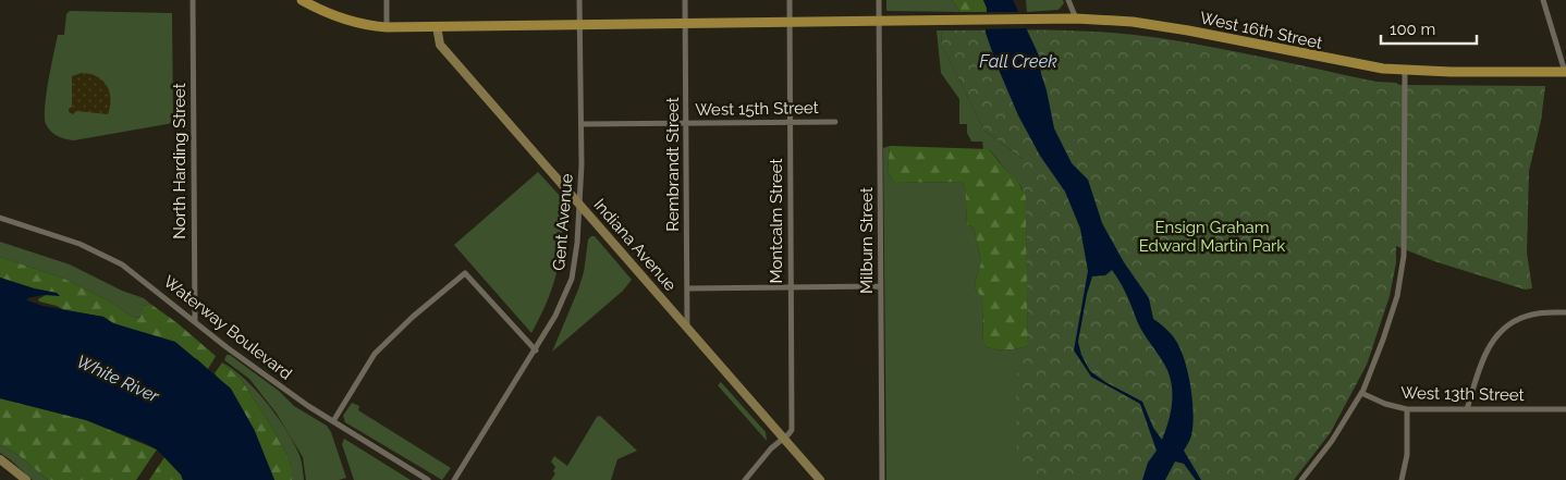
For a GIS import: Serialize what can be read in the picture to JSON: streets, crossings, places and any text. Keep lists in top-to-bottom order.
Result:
{
  "streets": {
    "main road": ["West 16th Street", "Indiana Avenue"],
    "street": [
      "West 15th Street",
      "North Harding Street",
      "Rembrandt Street",
      "Montcalm Street",
      "Gent Avenue",
      "Milburn Street",
      "Waterway Boulevard",
      "West 13th Street"
    ]
  },
  "crossings": [
    ["West 16th Street", "Rembrandt Street"],
    ["West 16th Street", "Montcalm Street"],
    ["West 16th Street", "Gent Avenue"],
    ["West 16th Street", "Milburn Street"],
    ["West 16th Street", "Indiana Avenue"],
    ["West 15th Street", "Rembrandt Street"],
    ["West 15th Street", "Montcalm Street"],
    ["West 15th Street", "Gent Avenue"],
    ["North Harding Street", "Waterway Boulevard"],
    ["Rembrandt Street", "Indiana Avenue"],
    ["Montcalm Street", "Indiana Avenue"],
    ["Gent Avenue", "Indiana Avenue"]
  ],
  "water": ["Fall Creek", "White River"],
  "parks": ["Ensign Graham Edward Martin Park"],
  "scale_bar": "100 m"
}
